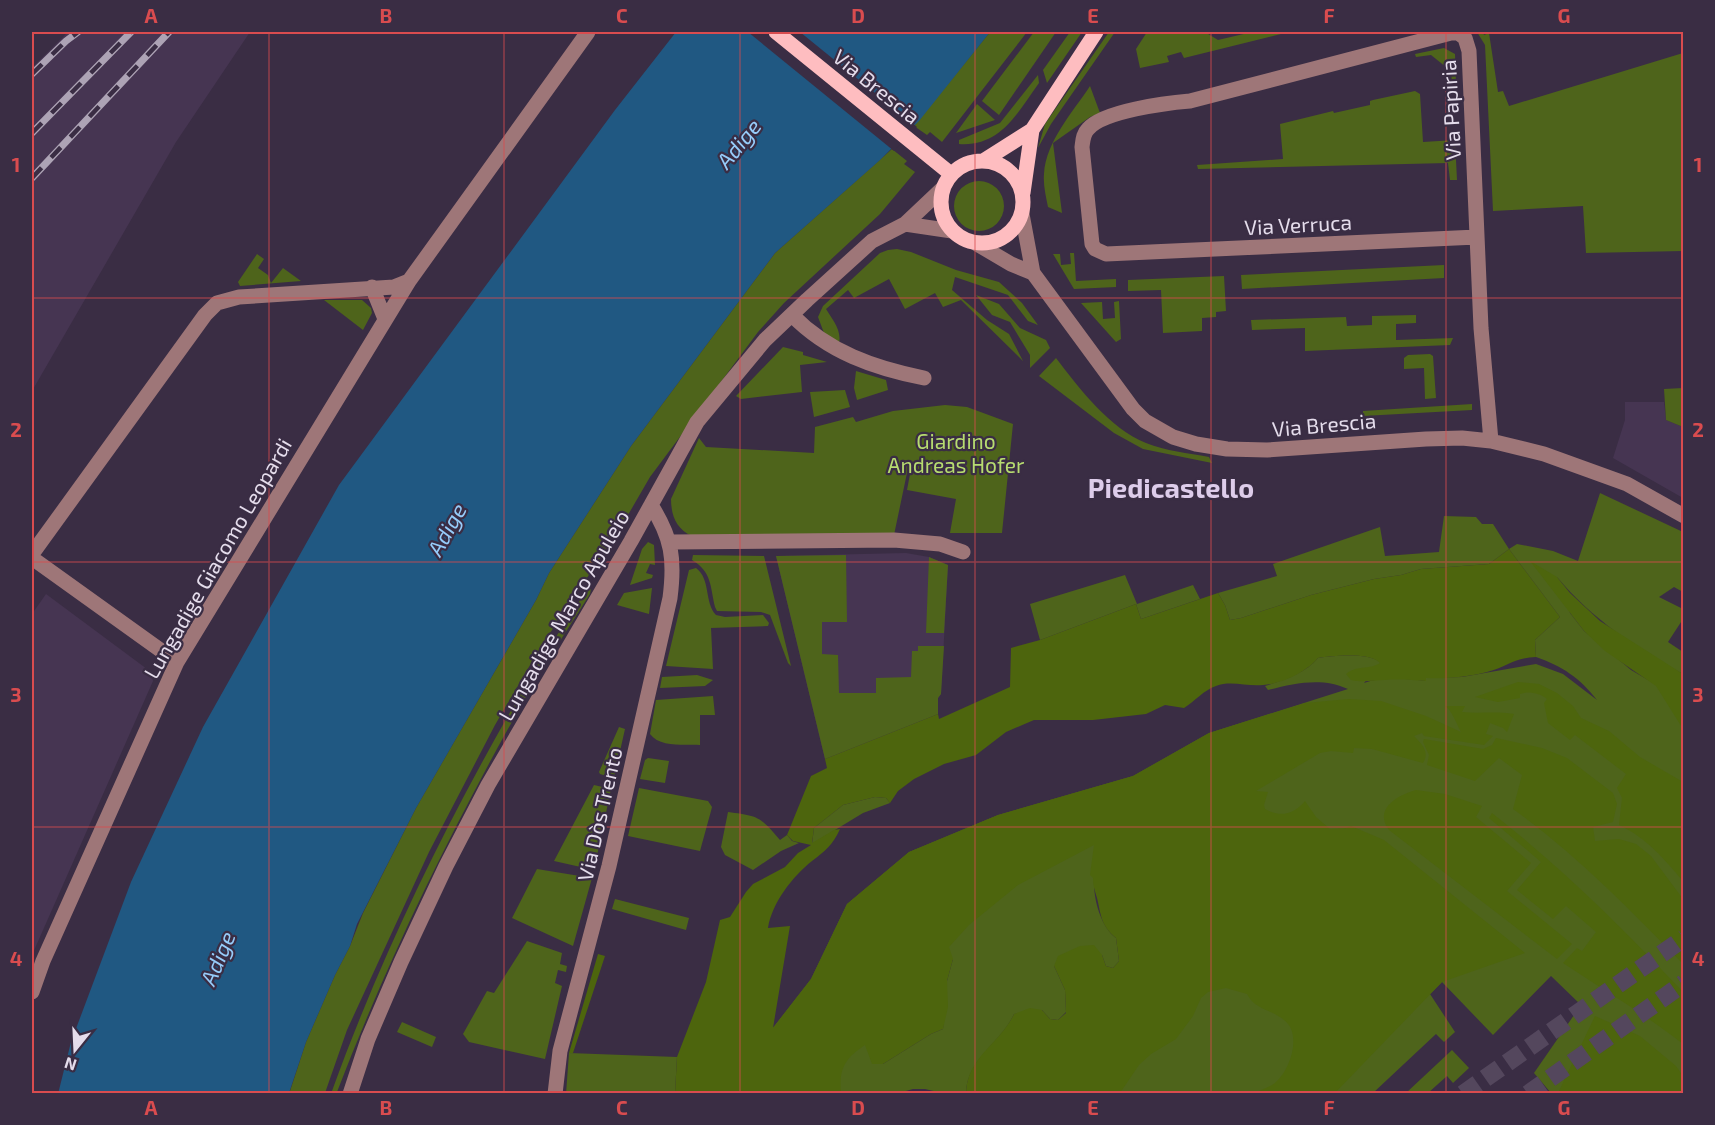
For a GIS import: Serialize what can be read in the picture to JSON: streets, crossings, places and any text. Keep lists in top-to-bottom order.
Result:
{
  "streets": {
    "main road": ["Via Brescia"],
    "street": [
      "Via Papiria",
      "Via Verruca",
      "Lungadige Giacomo Leopardi",
      "Lungadige Marco Apuleio",
      "Via Dòs Trento"
    ]
  },
  "crossings": [
    ["Via Brescia", "Via Papiria"],
    ["Via Brescia", "Lungadige Marco Apuleio"],
    ["Via Papiria", "Via Verruca"],
    ["Lungadige Marco Apuleio", "Via Dòs Trento"]
  ],
  "districts": ["Piedicastello"],
  "water": ["Adige"],
  "parks": ["Giardino Andreas Hofer"],
  "north": "bottom",
  "grid": {
    "columns": [
      "A",
      "B",
      "C",
      "D",
      "E",
      "F",
      "G"
    ],
    "rows": [
      "1",
      "2",
      "3",
      "4"
    ]
  }
}
